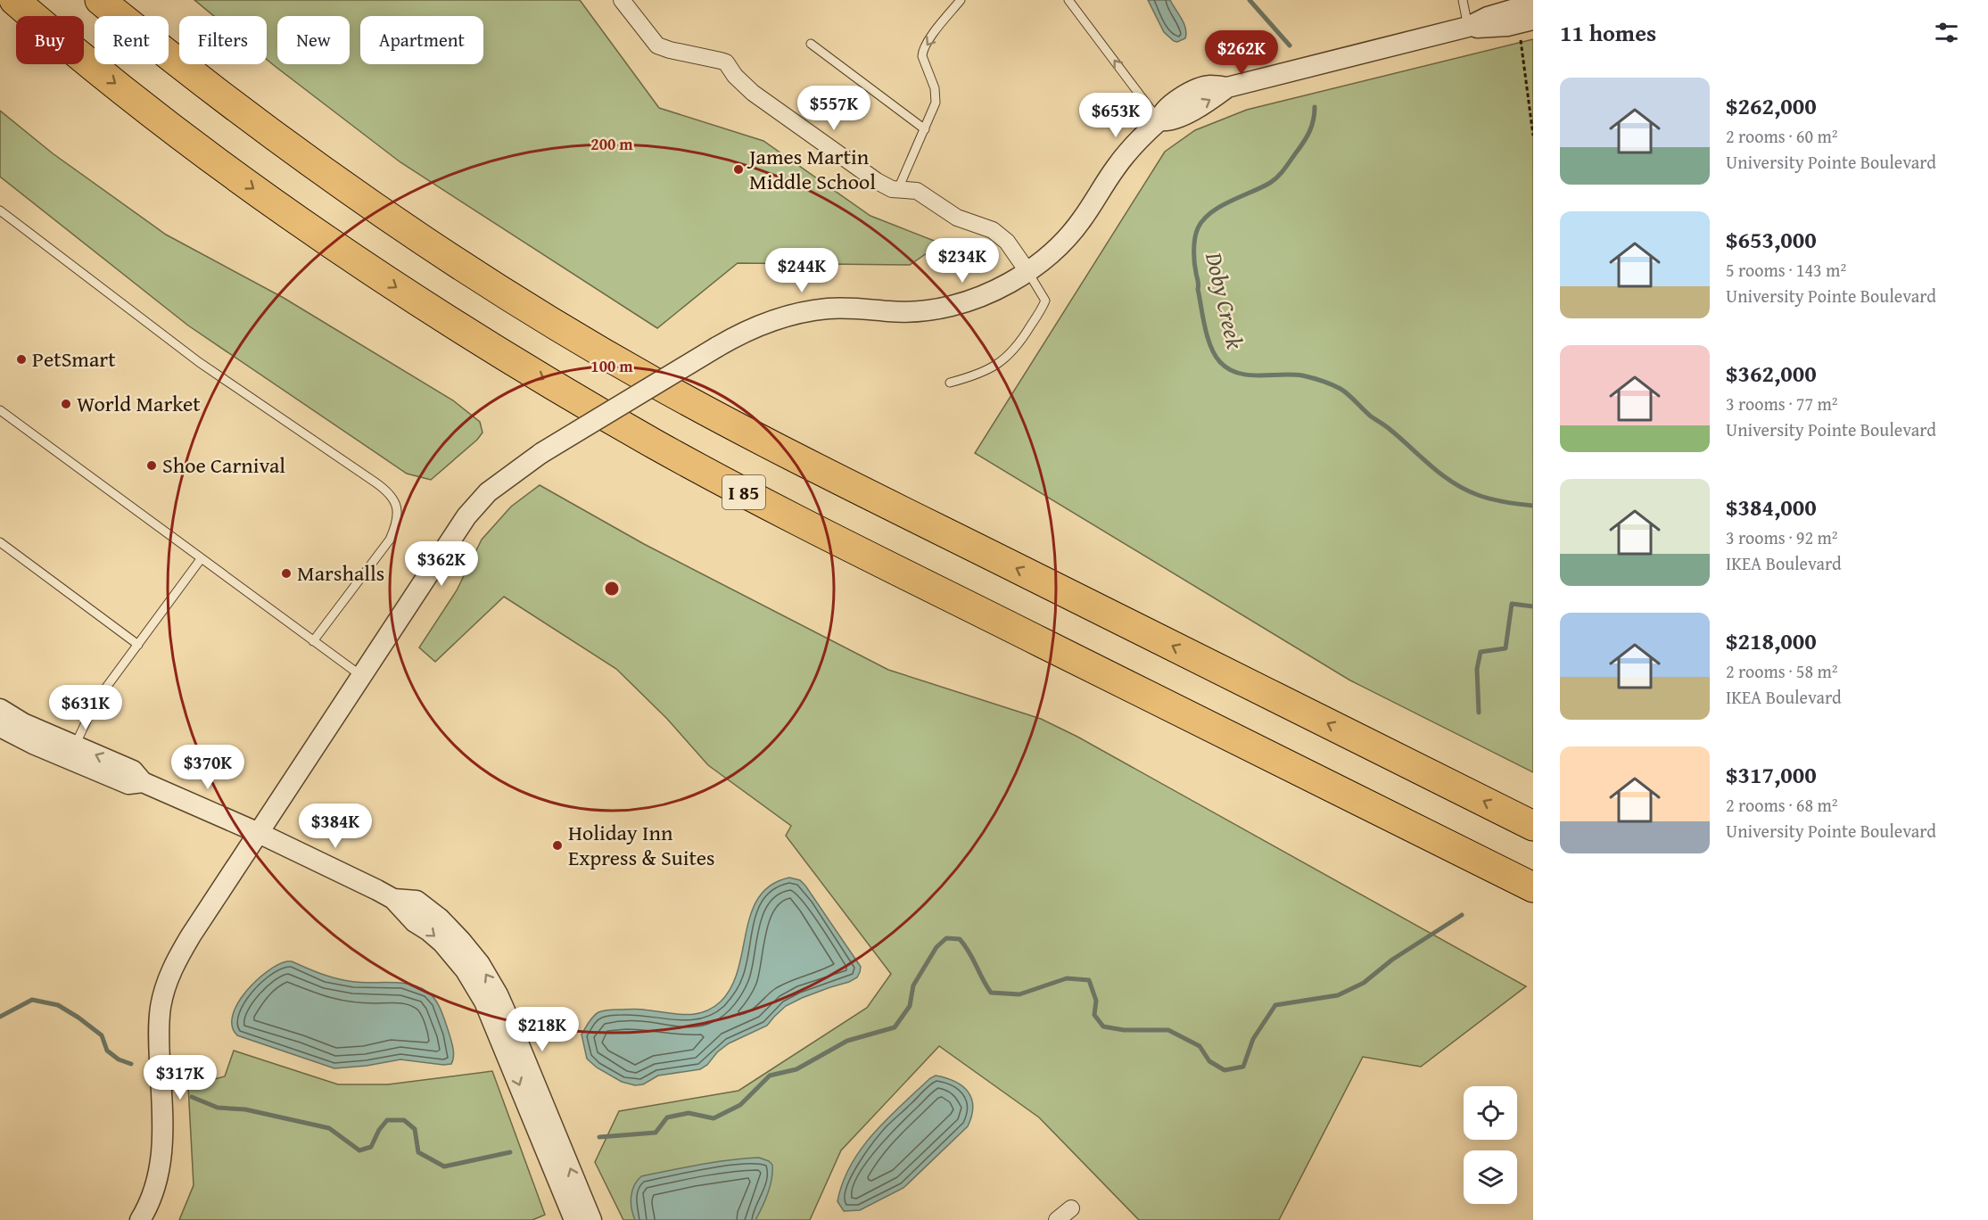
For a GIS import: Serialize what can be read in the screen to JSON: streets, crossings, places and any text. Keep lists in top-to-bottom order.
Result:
{
  "streets": {
    "highway": ["I 85"]
  },
  "water": ["Doby Creek"],
  "places": [
    "James Martin Middle School",
    "PetSmart",
    "World Market",
    "Shoe Carnival",
    "Marshalls",
    "Holiday Inn Express & Suites"
  ],
  "page": {
    "heading": "11 homes",
    "chip": [
      "Buy",
      "Rent",
      "Filters",
      "New",
      "Apartment"
    ],
    "price": [
      "$262K",
      "$557K",
      "$653K",
      "$234K",
      "$244K",
      "$362K",
      "$631K",
      "$370K",
      "$384K",
      "$218K",
      "$317K"
    ],
    "list": [
      {
        "name": "$262,000",
        "note": "2 rooms · 60 m² · University Pointe Boulevard"
      },
      {
        "name": "$653,000",
        "note": "5 rooms · 143 m² · University Pointe Boulevard"
      },
      {
        "name": "$362,000",
        "note": "3 rooms · 77 m² · University Pointe Boulevard"
      },
      {
        "name": "$384,000",
        "note": "3 rooms · 92 m² · IKEA Boulevard"
      },
      {
        "name": "$218,000",
        "note": "2 rooms · 58 m² · IKEA Boulevard"
      },
      {
        "name": "$317,000",
        "note": "2 rooms · 68 m² · University Pointe Boulevard"
      }
    ]
  },
  "rings": ["200 m", "100 m"]
}
